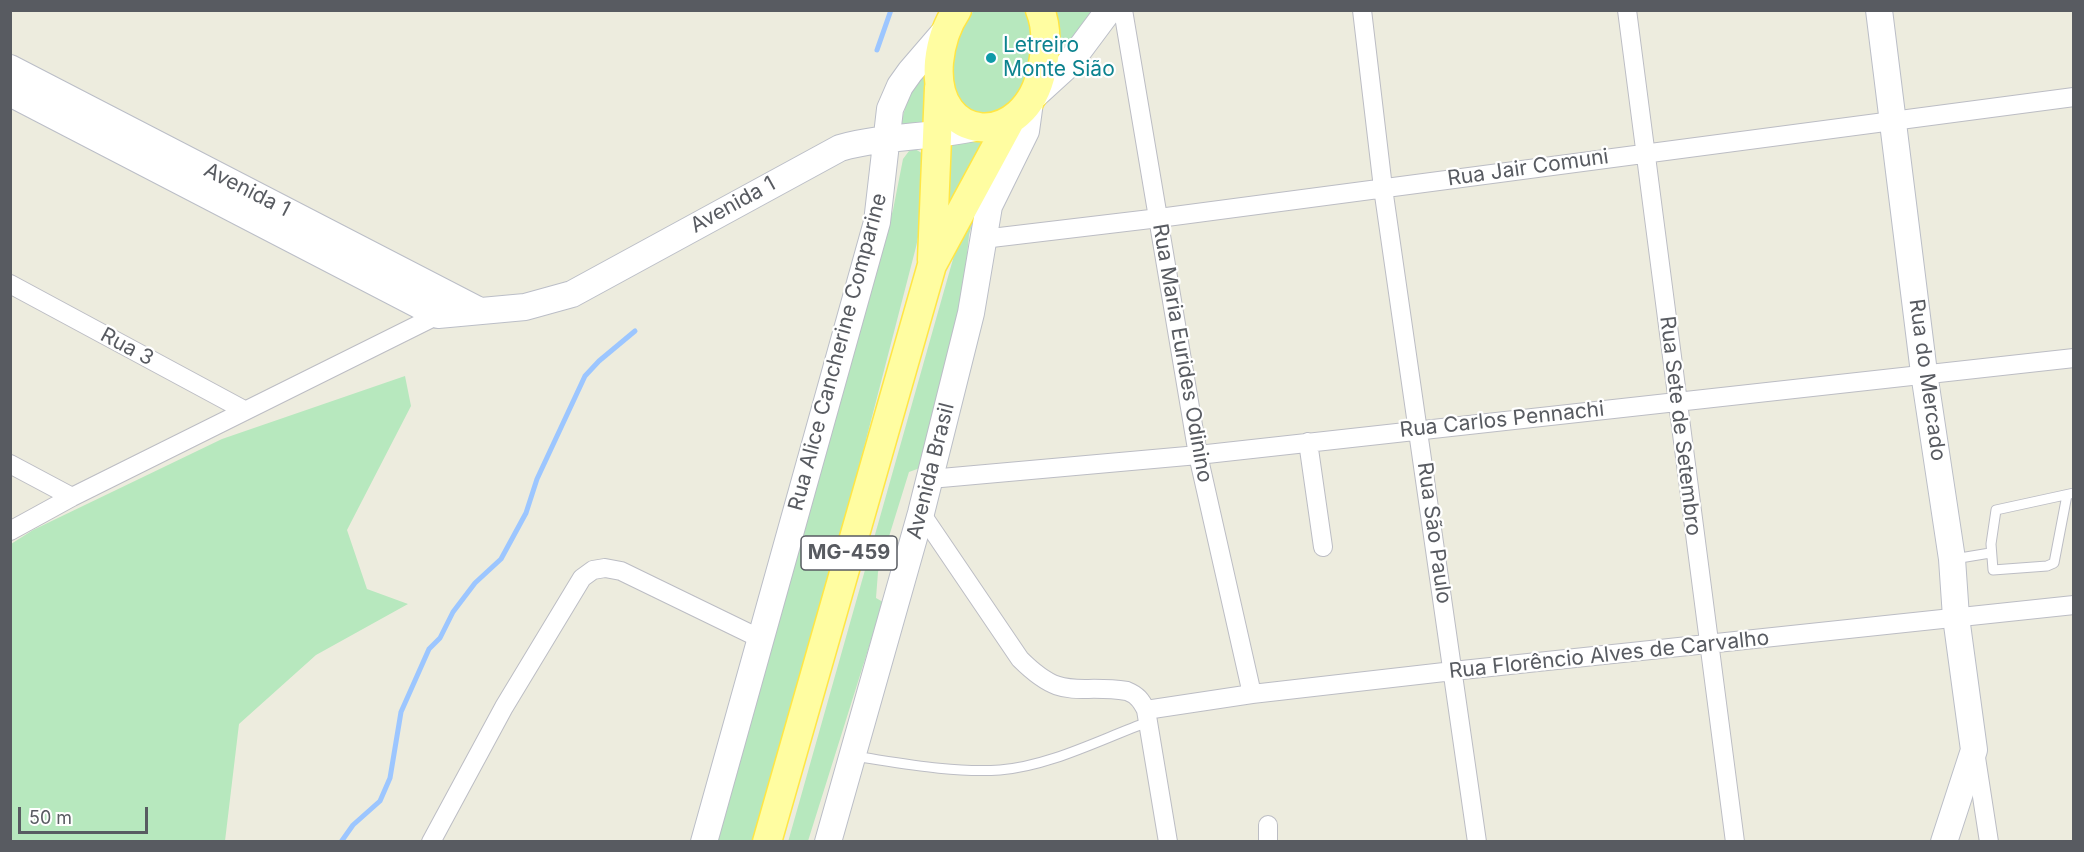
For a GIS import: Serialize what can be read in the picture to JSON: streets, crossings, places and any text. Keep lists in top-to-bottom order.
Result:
{
  "streets": {
    "main road": ["MG-459"],
    "street": [
      "Rua Jair Comuni",
      "Avenida 1",
      "Rua 3",
      "Rua Alice Cancherine Comparine",
      "Rua Maria Eurides Odinino",
      "Rua do Mercado",
      "Rua Carlos Pennachi",
      "Rua Sete de Setembro",
      "Avenida Brasil",
      "Rua São Paulo",
      "Rua Florêncio Alves de Carvalho"
    ]
  },
  "crossings": [
    ["Rua Jair Comuni", "Rua Maria Eurides Odinino"],
    ["Rua Jair Comuni", "Rua do Mercado"],
    ["Rua Jair Comuni", "Rua Sete de Setembro"],
    ["Rua Jair Comuni", "Avenida Brasil"],
    ["Rua Jair Comuni", "Rua São Paulo"],
    ["Avenida 1", "Rua Alice Cancherine Comparine"],
    ["Avenida 1", "MG-459"],
    ["Rua Alice Cancherine Comparine", "MG-459"],
    ["Rua Maria Eurides Odinino", "Rua Carlos Pennachi"],
    ["Rua Maria Eurides Odinino", "Rua Florêncio Alves de Carvalho"],
    ["Rua do Mercado", "Rua Carlos Pennachi"],
    ["Rua do Mercado", "Rua Florêncio Alves de Carvalho"],
    ["Rua Carlos Pennachi", "Rua Sete de Setembro"],
    ["Rua Carlos Pennachi", "Avenida Brasil"],
    ["Rua Carlos Pennachi", "Rua São Paulo"],
    ["Rua Sete de Setembro", "Rua Florêncio Alves de Carvalho"],
    ["Avenida Brasil", "MG-459"],
    ["Rua São Paulo", "Rua Florêncio Alves de Carvalho"]
  ],
  "places": ["Letreiro Monte Sião"],
  "scale_bar": "50 m"
}
